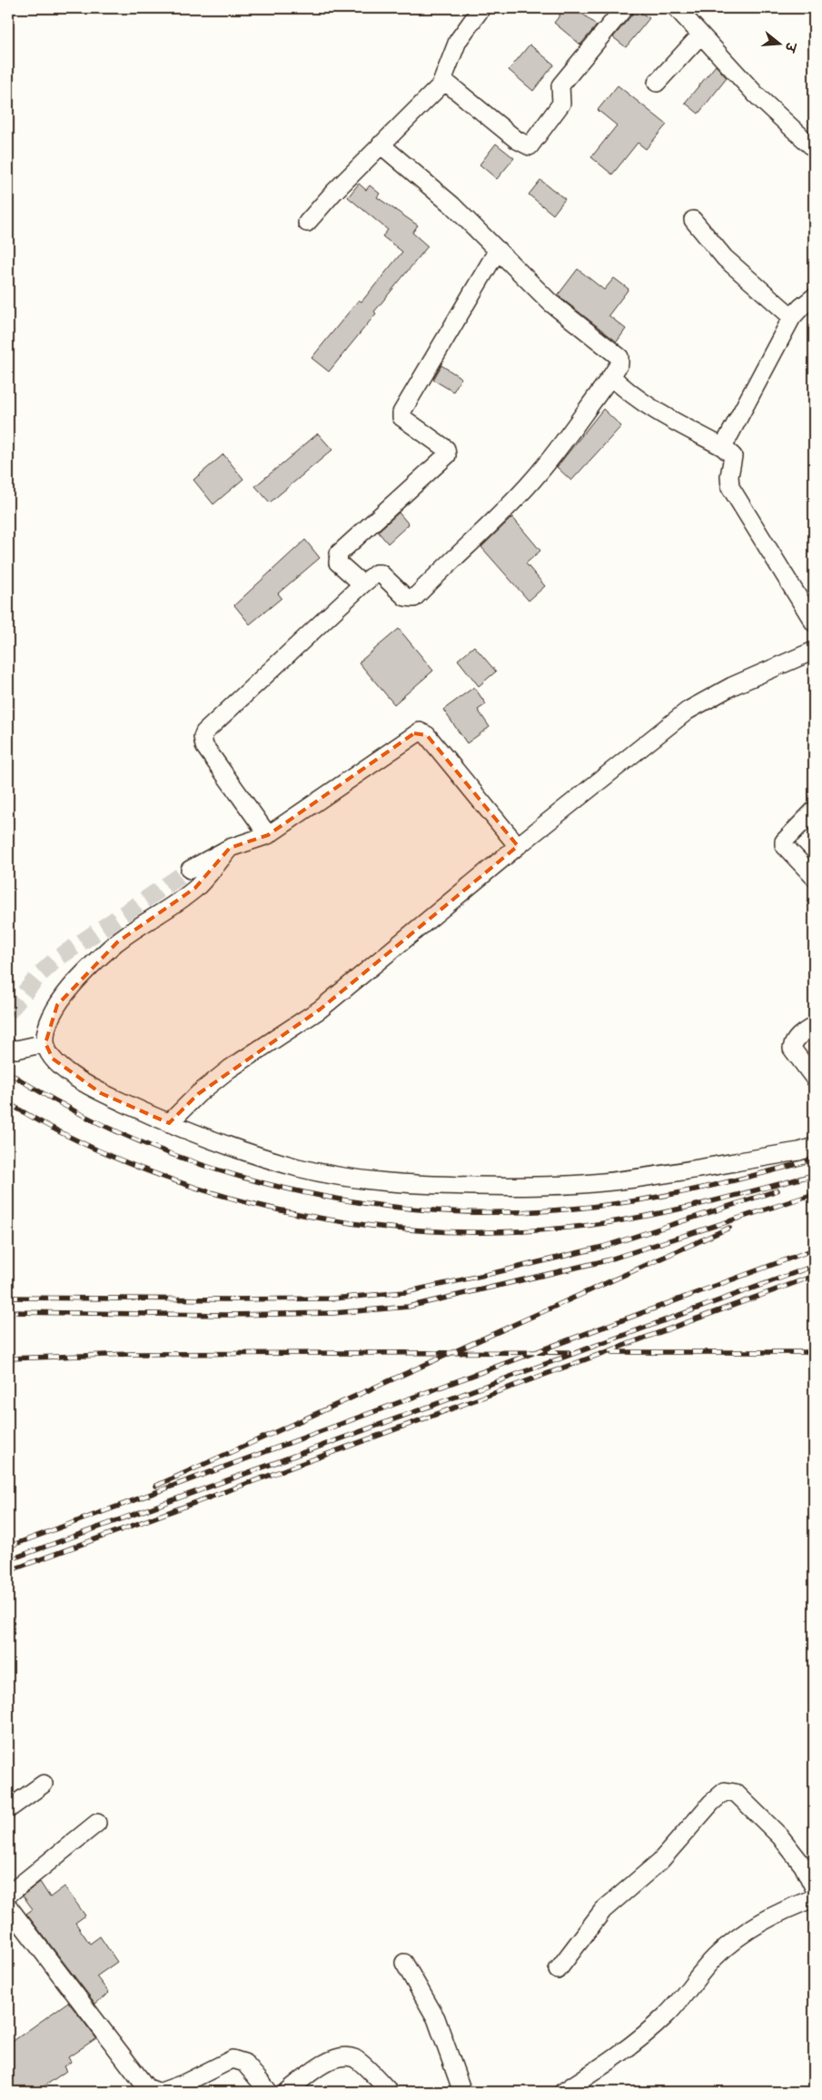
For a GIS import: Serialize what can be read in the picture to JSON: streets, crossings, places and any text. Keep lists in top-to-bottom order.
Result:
{
  "north": "right"
}
